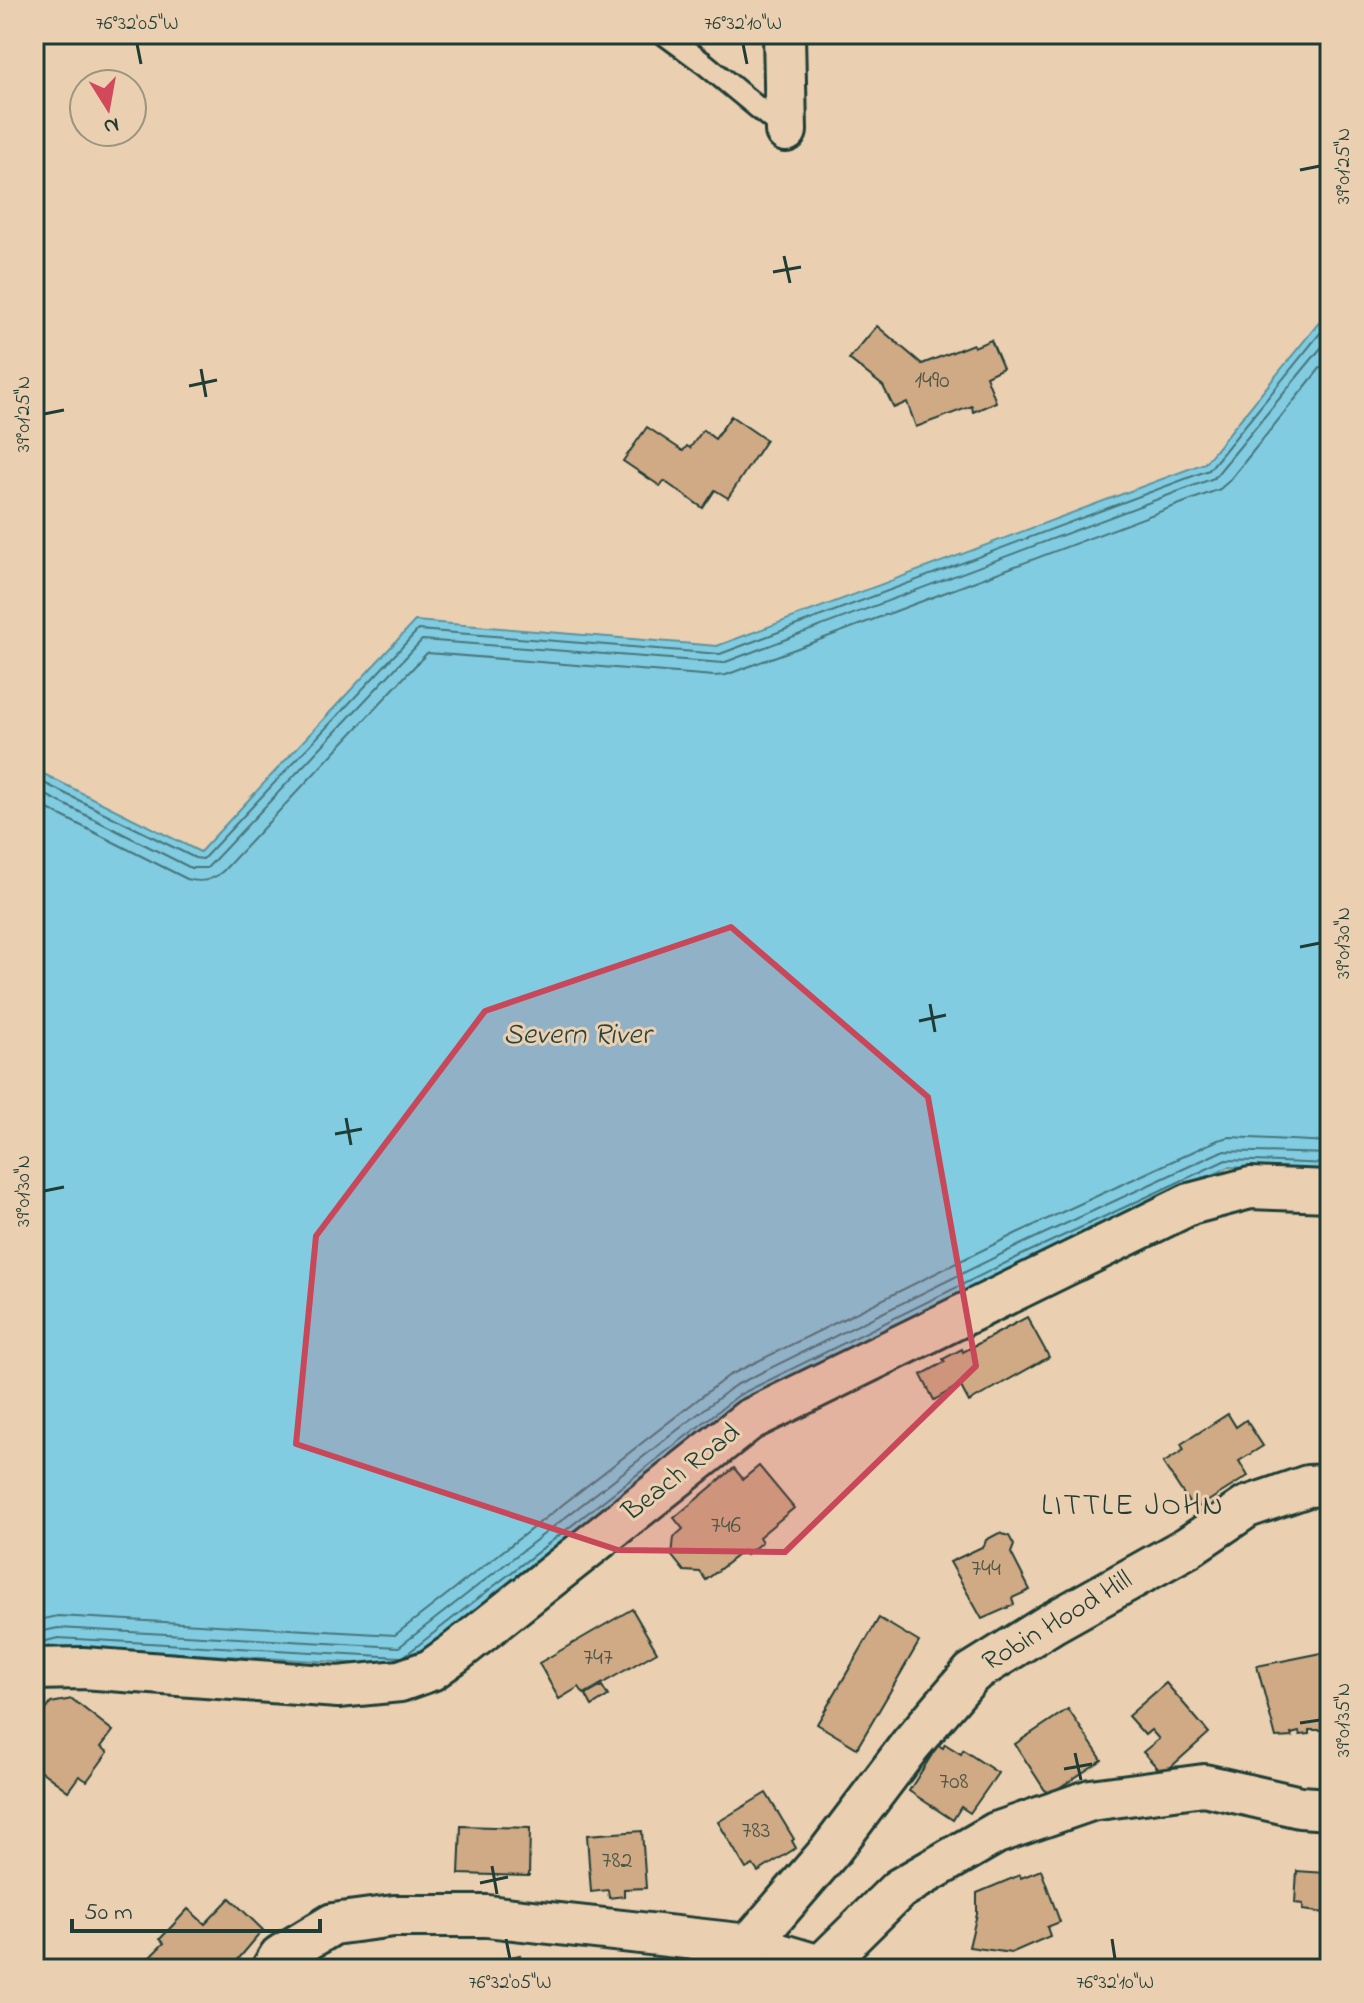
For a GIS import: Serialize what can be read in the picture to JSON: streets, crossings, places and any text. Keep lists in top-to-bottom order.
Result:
{
  "streets": {
    "street": ["Beach Road", "Robin Hood Hill"]
  },
  "districts": ["LITTLE JOHN"],
  "water": ["Severn River"],
  "house_numbers": [
    "1490",
    "746",
    "744",
    "747",
    "708",
    "783",
    "782"
  ],
  "scale_bar": "50 m",
  "north": "bottom",
  "coordinates": [
    "76°32'05\"W",
    "76°32'10\"W",
    "39°01'25\"N",
    "39°01'30\"N",
    "39°01'35\"N"
  ]
}
